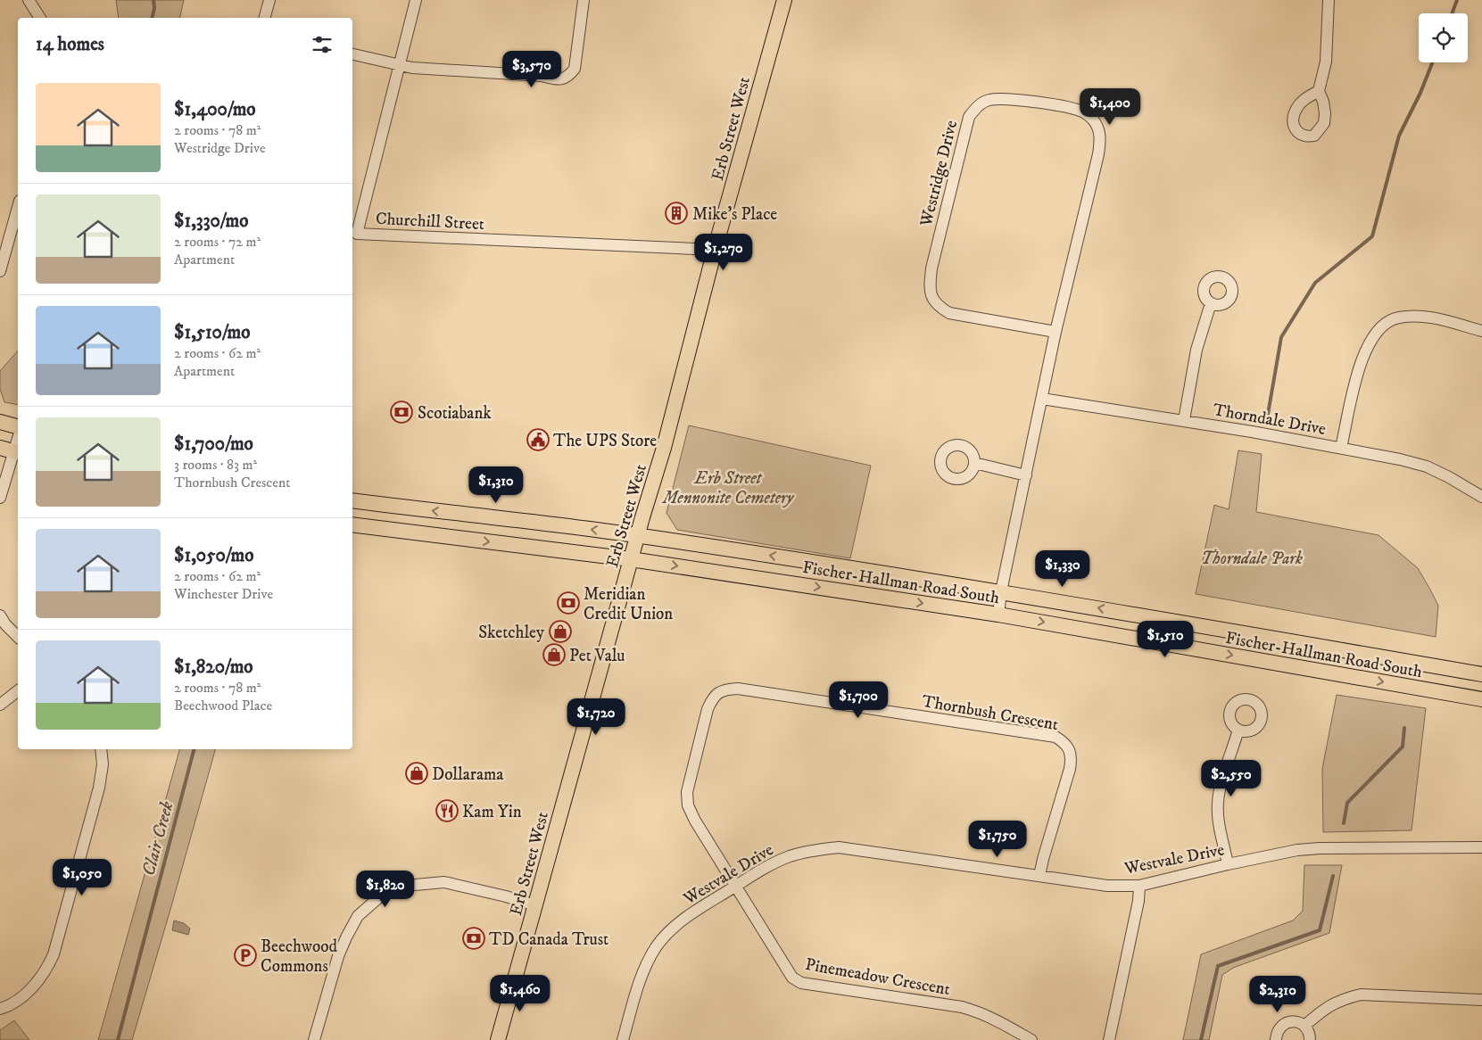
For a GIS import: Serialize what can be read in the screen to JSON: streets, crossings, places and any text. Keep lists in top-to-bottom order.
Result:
{
  "streets": {
    "main road": ["Erb Street West", "Fischer-Hallman Road South"],
    "street": [
      "Westridge Drive",
      "Churchill Street",
      "Thorndale Drive",
      "Thornbush Crescent",
      "Westvale Drive",
      "Pinemeadow Crescent"
    ]
  },
  "crossings": [
    ["Erb Street West", "Churchill Street"],
    ["Erb Street West", "Fischer-Hallman Road South"],
    ["Westridge Drive", "Thorndale Drive"],
    ["Westridge Drive", "Fischer-Hallman Road South"],
    ["Thornbush Crescent", "Westvale Drive"],
    ["Thornbush Crescent", "Pinemeadow Crescent"],
    ["Westvale Drive", "Pinemeadow Crescent"]
  ],
  "water": ["Clair Creek"],
  "parks": ["Erb Street Mennonite Cemetery", "Thorndale Park"],
  "places": {
    "building": ["Mike's Place"],
    "bank": ["Scotiabank", "Meridian Credit Union", "TD Canada Trust"],
    "public building": ["The UPS Store"],
    "shop": ["Sketchley", "Pet Valu", "Dollarama"],
    "restaurant": ["Kam Yin"],
    "parking": ["Beechwood Commons"]
  },
  "page": {
    "heading": "14 homes",
    "price": [
      "$3,570",
      "$1,400",
      "$1,270",
      "$1,310",
      "$1,330",
      "$1,510",
      "$1,700",
      "$1,720",
      "$2,550",
      "$1,750",
      "$1,050",
      "$1,820",
      "$1,460",
      "$2,310"
    ],
    "list": [
      {
        "name": "$1,400/mo",
        "note": "2 rooms · 78 m² · Westridge Drive"
      },
      {
        "name": "$1,330/mo",
        "note": "2 rooms · 72 m² · Apartment"
      },
      {
        "name": "$1,510/mo",
        "note": "2 rooms · 62 m² · Apartment"
      },
      {
        "name": "$1,700/mo",
        "note": "3 rooms · 83 m² · Thornbush Crescent"
      },
      {
        "name": "$1,050/mo",
        "note": "2 rooms · 62 m² · Winchester Drive"
      },
      {
        "name": "$1,820/mo",
        "note": "2 rooms · 78 m² · Beechwood Place"
      }
    ]
  }
}
